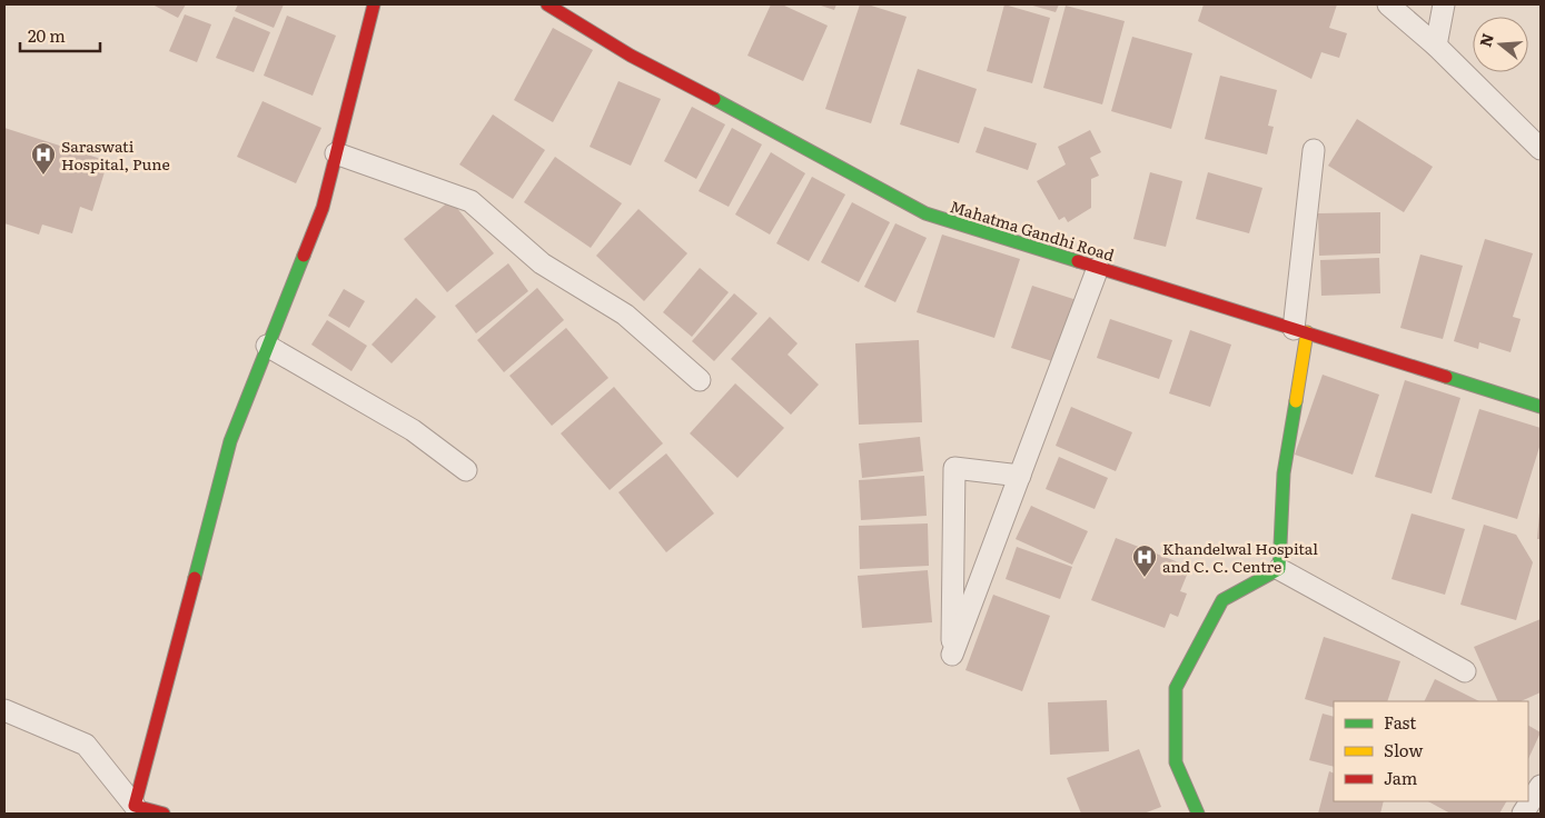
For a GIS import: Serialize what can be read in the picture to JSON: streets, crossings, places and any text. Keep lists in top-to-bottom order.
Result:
{
  "streets": {
    "street": ["Mahatma Gandhi Road"]
  },
  "places": {
    "hospital": ["Saraswati Hospital, Pune", "Khandelwal Hospital and C. C. Centre"]
  },
  "legend": ["Fast", "Slow", "Jam"],
  "scale_bar": "20 m",
  "north": "left"
}
